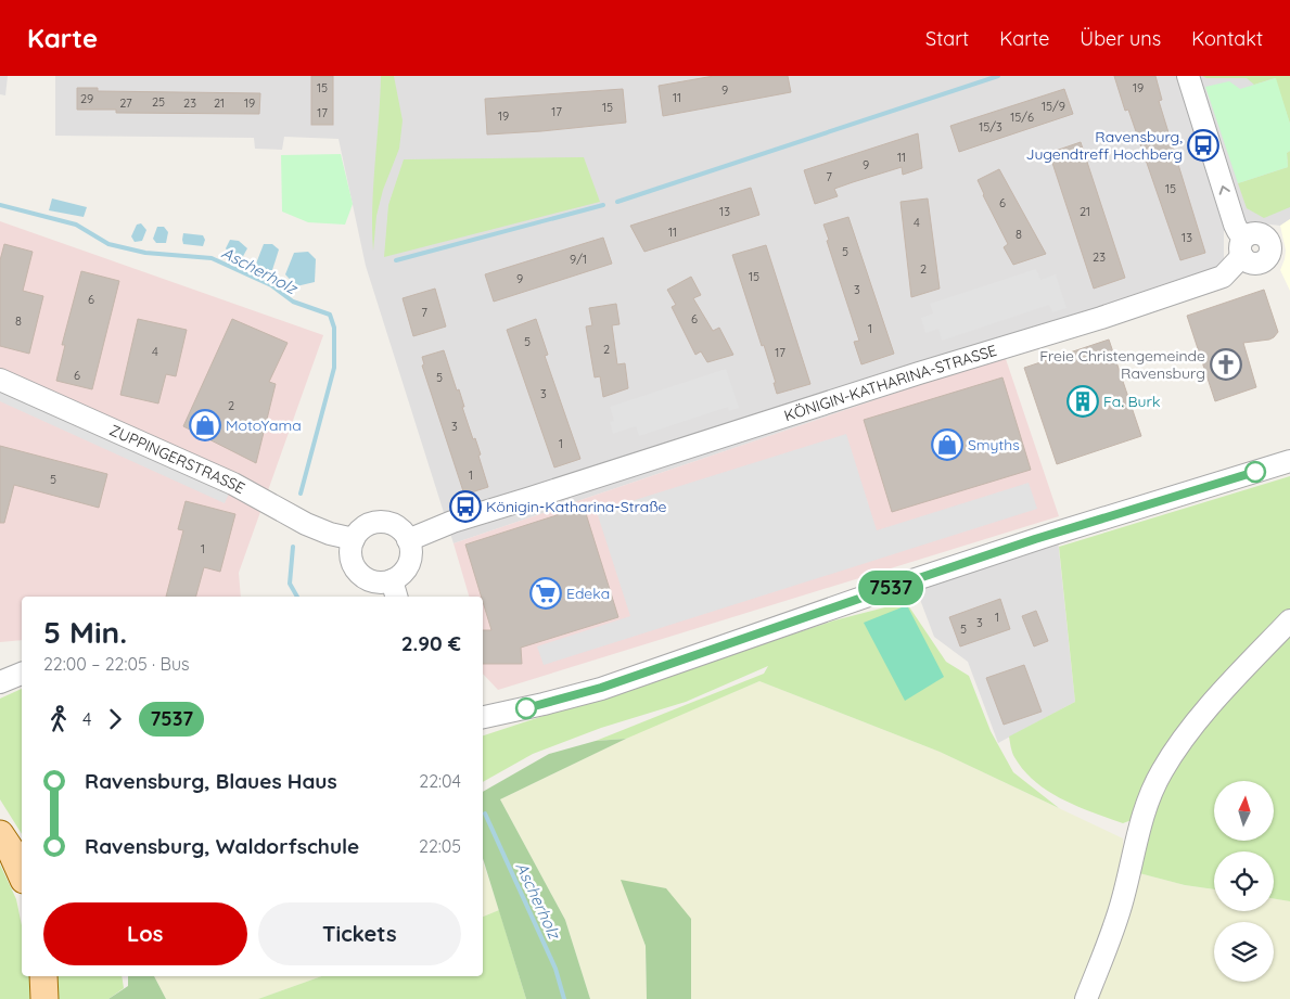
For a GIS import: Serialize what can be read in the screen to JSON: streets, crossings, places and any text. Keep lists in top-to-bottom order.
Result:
{
  "streets": {
    "street": ["KÖNIGIN-KATHARINA-STRASSE", "ZUPPINGERSTRASSE"]
  },
  "crossings": [
    ["KÖNIGIN-KATHARINA-STRASSE", "ZUPPINGERSTRASSE"]
  ],
  "water": ["Ascherholz"],
  "places": {
    "bus stop": ["Ravensburg, Jugendtreff Hochberg", "Königin-Katharina-Straße"],
    "church": ["Freie Christengemeinde Ravensburg"],
    "building": ["Fa. Burk"],
    "shop": ["MotoYama", "Smyths"],
    "supermarket": ["Edeka"]
  },
  "lines": ["bus line 7537"],
  "house_numbers": [
    "15",
    "19",
    "9",
    "11",
    "29",
    "25",
    "27",
    "23",
    "21",
    "19",
    "15/9",
    "15",
    "17",
    "17",
    "19",
    "15/6",
    "15/3",
    "11",
    "9",
    "7",
    "15",
    "6",
    "13",
    "21",
    "4",
    "11",
    "8",
    "13",
    "5",
    "23",
    "9/1",
    "2",
    "15",
    "9",
    "3",
    "6",
    "7",
    "6",
    "8",
    "1",
    "5",
    "2",
    "4",
    "17",
    "6",
    "5",
    "3",
    "2",
    "3",
    "1",
    "1",
    "5",
    "1",
    "1",
    "3",
    "5"
  ],
  "north": "top",
  "page": {
    "header": "Karte",
    "nav": [
      "Start",
      "Karte",
      "Über uns",
      "Kontakt"
    ],
    "on_map": "7537",
    "heading": ["5 Min.", "22:00 – 22:05 · Bus", "2.90 €"],
    "legs": ["4", "7537"],
    "list": [
      {
        "name": "Ravensburg, Blaues Haus",
        "value": "22:04"
      },
      {
        "name": "Ravensburg, Waldorfschule",
        "value": "22:05"
      }
    ],
    "buttons": ["Los", "Tickets"]
  }
}
